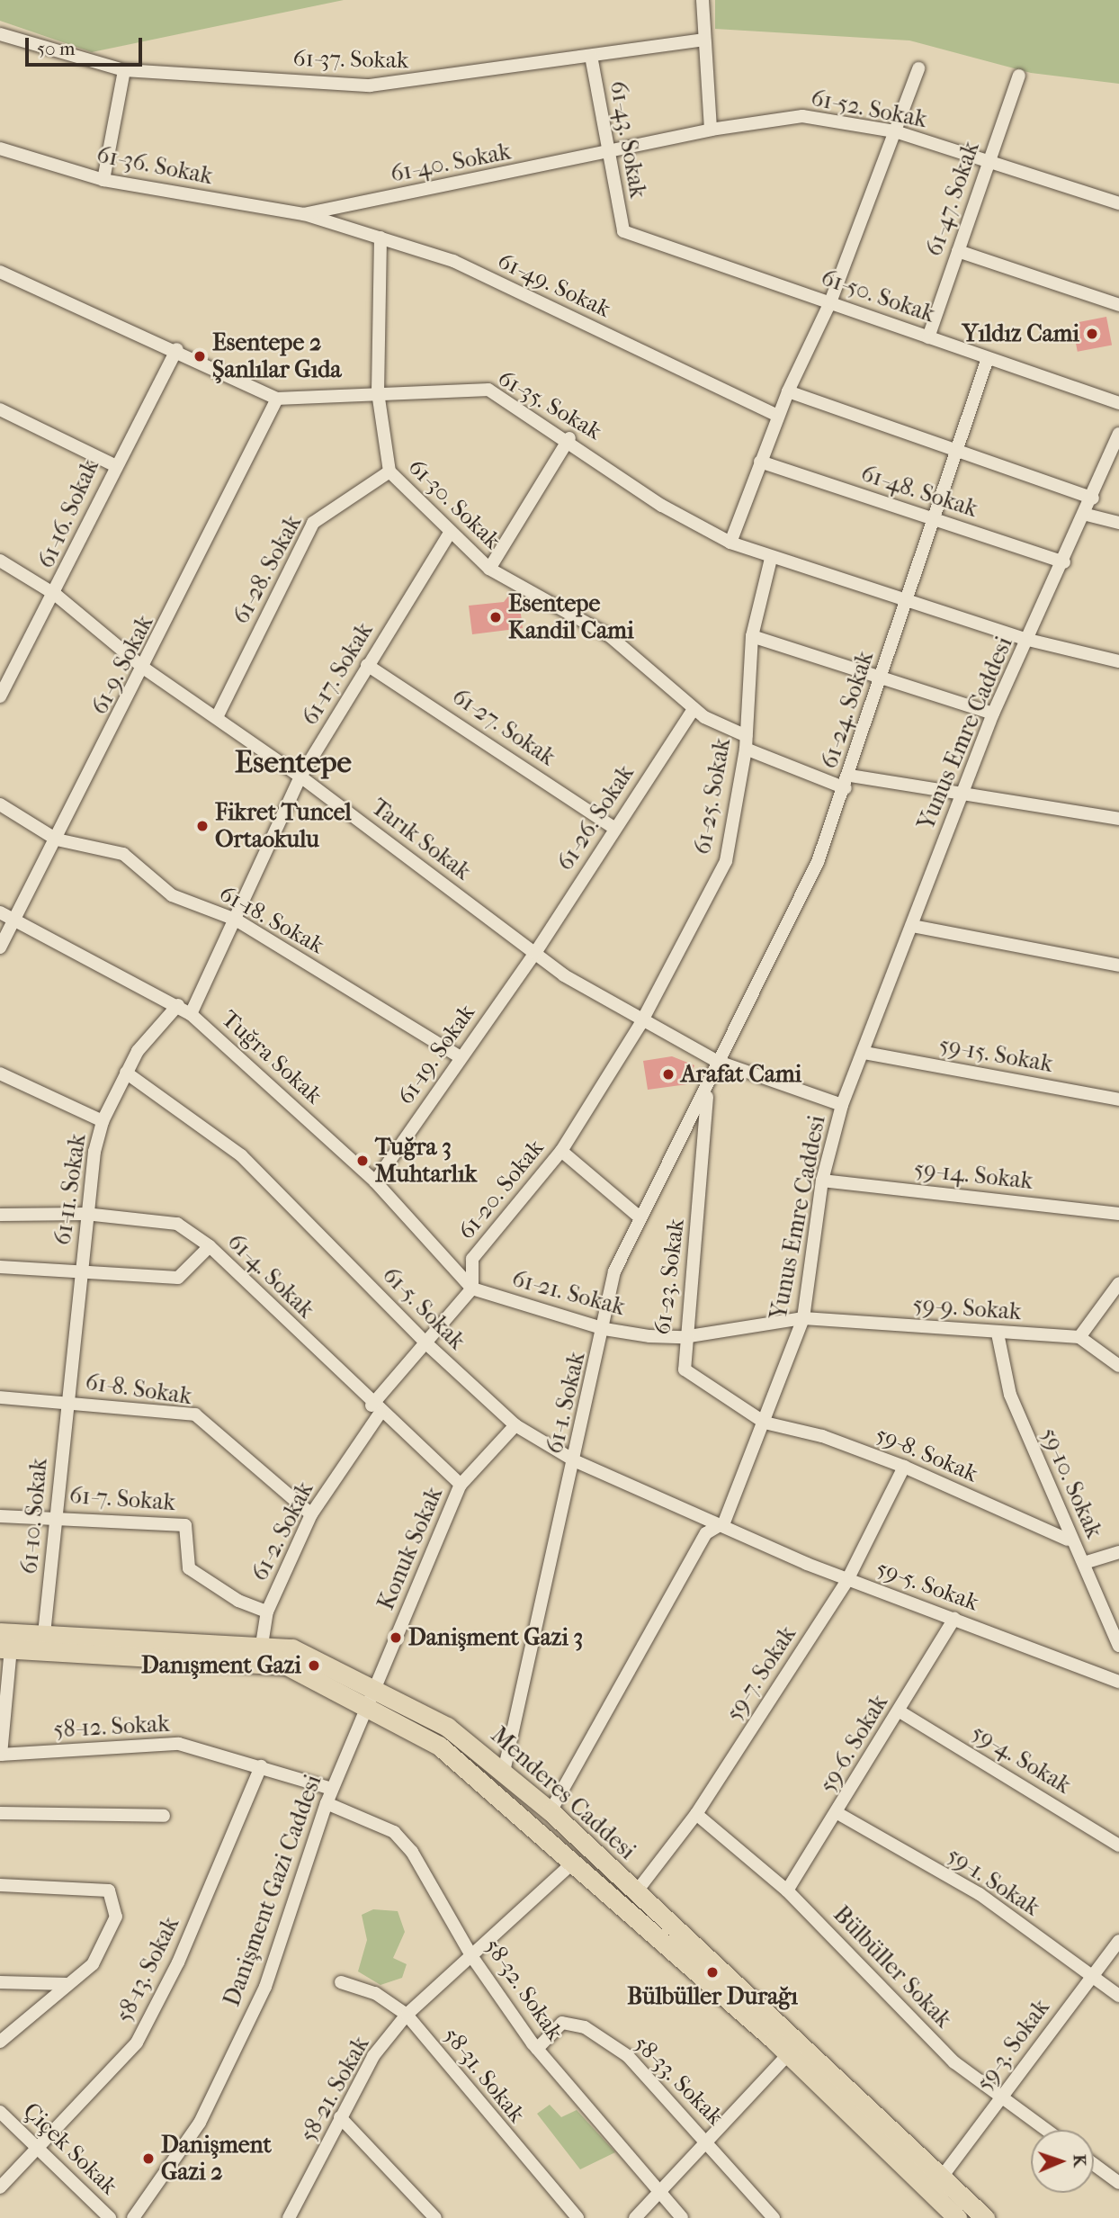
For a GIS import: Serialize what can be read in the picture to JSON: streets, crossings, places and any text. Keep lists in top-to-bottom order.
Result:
{
  "streets": {
    "main road": ["Menderes Caddesi"],
    "street": [
      "61-37. Sokak",
      "61-52. Sokak",
      "61-43. Sokak",
      "61-40. Sokak",
      "61-36. Sokak",
      "61-47. Sokak",
      "61-49. Sokak",
      "61-50. Sokak",
      "61-35. Sokak",
      "61-48. Sokak",
      "61-30. Sokak",
      "61-16. Sokak",
      "61-28. Sokak",
      "61-9. Sokak",
      "61-17. Sokak",
      "61-24. Sokak",
      "61-27. Sokak",
      "Yunus Emre Caddesi",
      "61-25. Sokak",
      "61-26. Sokak",
      "Tarık Sokak",
      "61-18. Sokak",
      "61-19. Sokak",
      "59-15. Sokak",
      "Tuğra Sokak",
      "59-14. Sokak",
      "61-11. Sokak",
      "61-20. Sokak",
      "61-4. Sokak",
      "61-23. Sokak",
      "61-21. Sokak",
      "61-5. Sokak",
      "59-9. Sokak",
      "61-8. Sokak",
      "61-1. Sokak",
      "59-8. Sokak",
      "59-10. Sokak",
      "61-7. Sokak",
      "61-10. Sokak",
      "61-2. Sokak",
      "Konuk Sokak",
      "59-5. Sokak",
      "59-7. Sokak",
      "58-12. Sokak",
      "59-6. Sokak",
      "59-4. Sokak",
      "59-1. Sokak",
      "Danişment Gazi Caddesi",
      "Bülbüller Sokak",
      "58-13. Sokak",
      "58-32. Sokak",
      "59-3. Sokak",
      "58-31. Sokak",
      "58-33. Sokak",
      "58-21. Sokak",
      "Çiçek Sokak"
    ]
  },
  "crossings": [
    ["61-37. Sokak", "61-43. Sokak"],
    ["61-52. Sokak", "61-43. Sokak"],
    ["61-52. Sokak", "61-40. Sokak"],
    ["61-52. Sokak", "61-47. Sokak"],
    ["61-43. Sokak", "61-40. Sokak"],
    ["61-43. Sokak", "61-50. Sokak"],
    ["61-40. Sokak", "61-36. Sokak"],
    ["61-40. Sokak", "61-49. Sokak"],
    ["61-36. Sokak", "61-49. Sokak"],
    ["61-47. Sokak", "61-50. Sokak"],
    ["61-49. Sokak", "61-30. Sokak"],
    ["61-50. Sokak", "61-24. Sokak"],
    ["61-35. Sokak", "61-30. Sokak"],
    ["61-35. Sokak", "61-16. Sokak"],
    ["61-35. Sokak", "61-9. Sokak"],
    ["61-35. Sokak", "61-24. Sokak"],
    ["61-35. Sokak", "Yunus Emre Caddesi"],
    ["61-35. Sokak", "61-25. Sokak"],
    ["61-48. Sokak", "61-24. Sokak"],
    ["61-48. Sokak", "Yunus Emre Caddesi"],
    ["61-30. Sokak", "61-28. Sokak"],
    ["61-30. Sokak", "61-17. Sokak"],
    ["61-30. Sokak", "61-24. Sokak"],
    ["61-30. Sokak", "Yunus Emre Caddesi"],
    ["61-30. Sokak", "61-25. Sokak"],
    ["61-30. Sokak", "61-26. Sokak"],
    ["61-16. Sokak", "Tarık Sokak"],
    ["61-28. Sokak", "Tarık Sokak"],
    ["61-9. Sokak", "Tarık Sokak"],
    ["61-9. Sokak", "61-18. Sokak"],
    ["61-9. Sokak", "Tuğra Sokak"],
    ["61-17. Sokak", "61-27. Sokak"],
    ["61-17. Sokak", "Tarık Sokak"],
    ["61-17. Sokak", "61-18. Sokak"],
    ["61-17. Sokak", "Tuğra Sokak"],
    ["61-24. Sokak", "Tarık Sokak"],
    ["61-24. Sokak", "61-1. Sokak"],
    ["61-27. Sokak", "61-26. Sokak"],
    ["Yunus Emre Caddesi", "Tarık Sokak"],
    ["Yunus Emre Caddesi", "59-15. Sokak"],
    ["Yunus Emre Caddesi", "59-14. Sokak"],
    ["Yunus Emre Caddesi", "61-23. Sokak"],
    ["Yunus Emre Caddesi", "61-21. Sokak"],
    ["Yunus Emre Caddesi", "61-5. Sokak"],
    ["Yunus Emre Caddesi", "59-9. Sokak"],
    ["Yunus Emre Caddesi", "59-8. Sokak"],
    ["Yunus Emre Caddesi", "59-5. Sokak"],
    ["Yunus Emre Caddesi", "Menderes Caddesi"],
    ["61-25. Sokak", "Tarık Sokak"],
    ["61-25. Sokak", "61-20. Sokak"],
    ["61-26. Sokak", "Tarık Sokak"],
    ["61-26. Sokak", "61-19. Sokak"],
    ["Tarık Sokak", "61-19. Sokak"],
    ["Tarık Sokak", "61-20. Sokak"],
    ["Tarık Sokak", "61-1. Sokak"],
    ["61-18. Sokak", "61-19. Sokak"],
    ["61-19. Sokak", "Tuğra Sokak"],
    ["Tuğra Sokak", "61-11. Sokak"],
    ["Tuğra Sokak", "61-20. Sokak"],
    ["Tuğra Sokak", "61-21. Sokak"],
    ["61-11. Sokak", "61-4. Sokak"],
    ["61-11. Sokak", "61-5. Sokak"],
    ["61-11. Sokak", "61-8. Sokak"],
    ["61-11. Sokak", "61-10. Sokak"],
    ["61-20. Sokak", "61-21. Sokak"],
    ["61-4. Sokak", "61-2. Sokak"],
    ["61-4. Sokak", "Konuk Sokak"],
    ["61-23. Sokak", "61-21. Sokak"],
    ["61-23. Sokak", "61-1. Sokak"],
    ["61-23. Sokak", "59-8. Sokak"],
    ["61-21. Sokak", "59-9. Sokak"],
    ["61-21. Sokak", "61-1. Sokak"],
    ["61-5. Sokak", "61-1. Sokak"],
    ["61-5. Sokak", "Konuk Sokak"],
    ["61-5. Sokak", "59-5. Sokak"],
    ["59-9. Sokak", "59-10. Sokak"],
    ["61-8. Sokak", "61-10. Sokak"],
    ["61-8. Sokak", "61-2. Sokak"],
    ["61-1. Sokak", "Menderes Caddesi"],
    ["59-8. Sokak", "59-10. Sokak"],
    ["59-8. Sokak", "59-7. Sokak"],
    ["61-7. Sokak", "61-10. Sokak"],
    ["61-7. Sokak", "61-2. Sokak"],
    ["61-10. Sokak", "Menderes Caddesi"],
    ["61-2. Sokak", "Menderes Caddesi"],
    ["Konuk Sokak", "Menderes Caddesi"],
    ["Konuk Sokak", "Danişment Gazi Caddesi"],
    ["59-5. Sokak", "59-7. Sokak"],
    ["59-5. Sokak", "59-6. Sokak"],
    ["59-7. Sokak", "Menderes Caddesi"],
    ["59-7. Sokak", "Bülbüller Sokak"],
    ["58-12. Sokak", "Danişment Gazi Caddesi"],
    ["58-12. Sokak", "58-13. Sokak"],
    ["59-6. Sokak", "59-4. Sokak"],
    ["59-6. Sokak", "59-1. Sokak"],
    ["59-6. Sokak", "Bülbüller Sokak"],
    ["Menderes Caddesi", "Danişment Gazi Caddesi"],
    ["Menderes Caddesi", "59-3. Sokak"],
    ["Menderes Caddesi", "58-21. Sokak"],
    ["59-1. Sokak", "59-3. Sokak"],
    ["Danişment Gazi Caddesi", "58-32. Sokak"],
    ["Bülbüller Sokak", "59-3. Sokak"],
    ["58-13. Sokak", "Çiçek Sokak"],
    ["58-32. Sokak", "58-33. Sokak"],
    ["58-32. Sokak", "58-21. Sokak"],
    ["58-31. Sokak", "58-21. Sokak"]
  ],
  "districts": ["Esentepe"],
  "places": [
    "Yıldız Cami",
    "Esentepe 2 Şanlılar Gıda",
    "Esentepe Kandil Cami",
    "Fikret Tuncel Ortaokulu",
    "Arafat Cami",
    "Tuğra 3 Muhtarlık",
    "Danişment Gazi 3",
    "Danışment Gazi",
    "Bülbüller Durağı",
    "Danişment Gazi 2"
  ],
  "scale_bar": "50 m",
  "north": "right"
}
